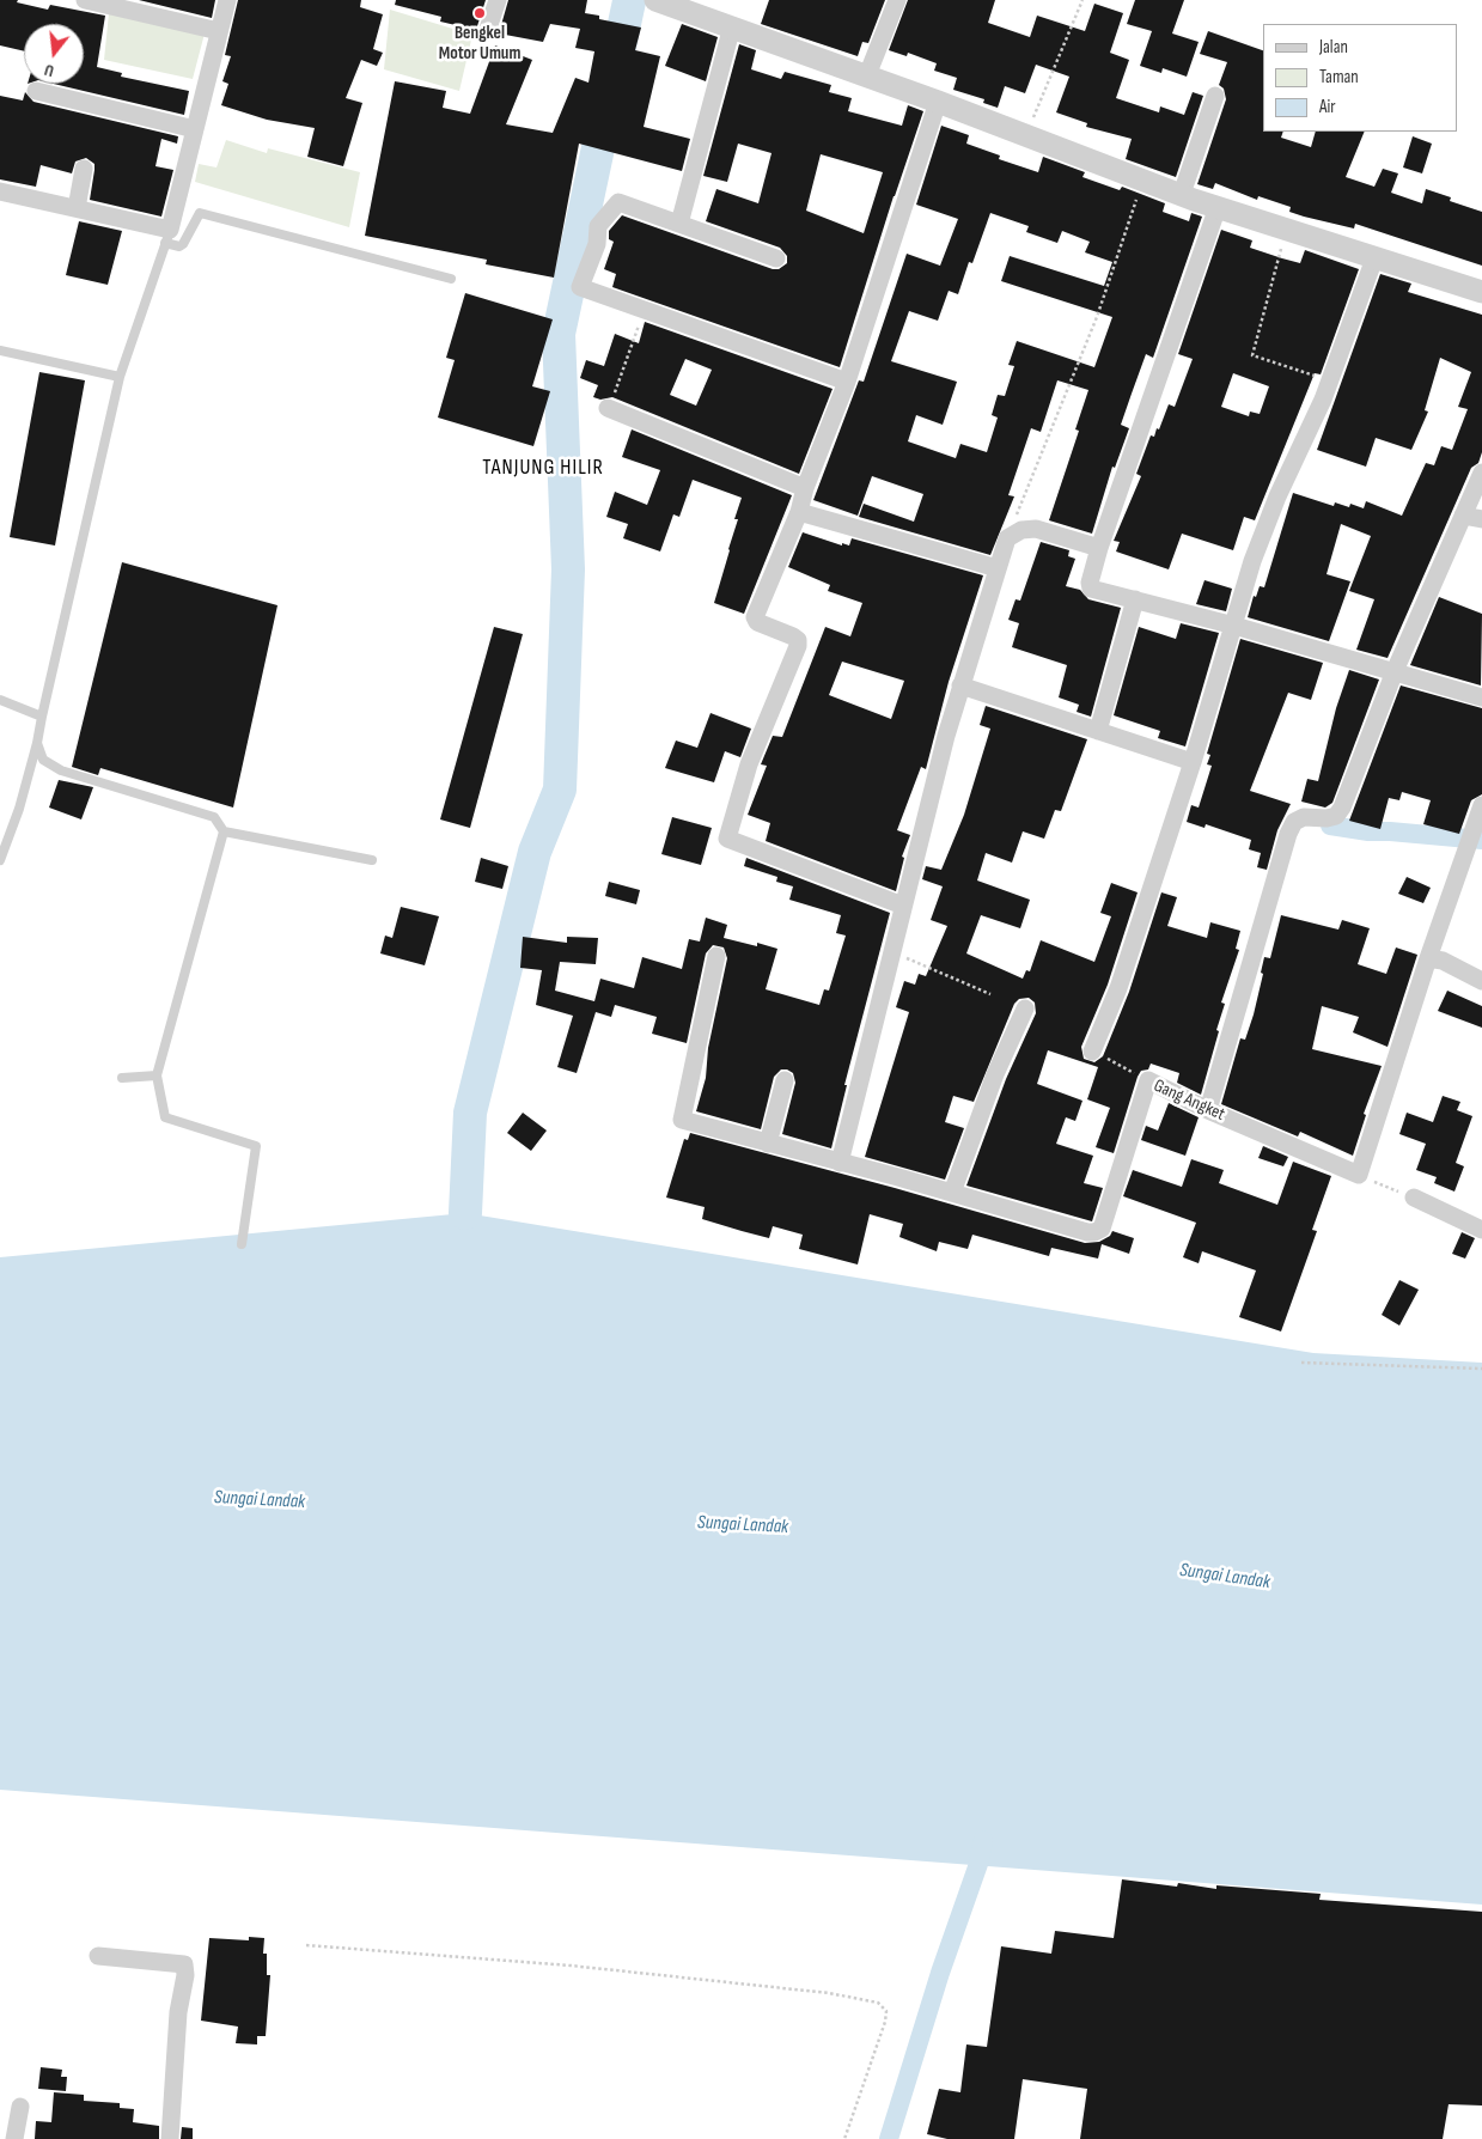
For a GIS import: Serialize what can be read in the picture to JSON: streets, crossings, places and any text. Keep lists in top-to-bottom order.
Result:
{
  "streets": {
    "street": ["Gang Angket"]
  },
  "districts": ["TANJUNG HILIR"],
  "water": ["Sungai Landak"],
  "places": ["Bengkel Motor Umum"],
  "legend": ["Jalan", "Taman", "Air"],
  "north": "bottom"
}
